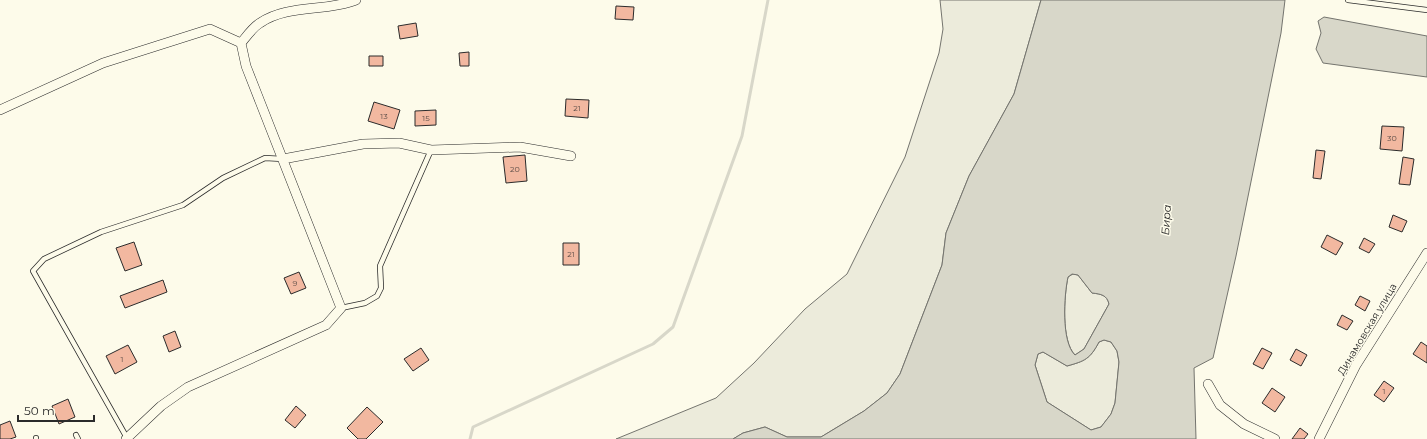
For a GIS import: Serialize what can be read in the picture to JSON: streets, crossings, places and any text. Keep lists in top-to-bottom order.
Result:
{
  "streets": {
    "street": ["Динамовская улица"]
  },
  "water": ["Бира"],
  "house_numbers": [
    "21",
    "13",
    "15",
    "30",
    "20",
    "21",
    "9",
    "1",
    "1"
  ],
  "scale_bar": "50 m"
}
